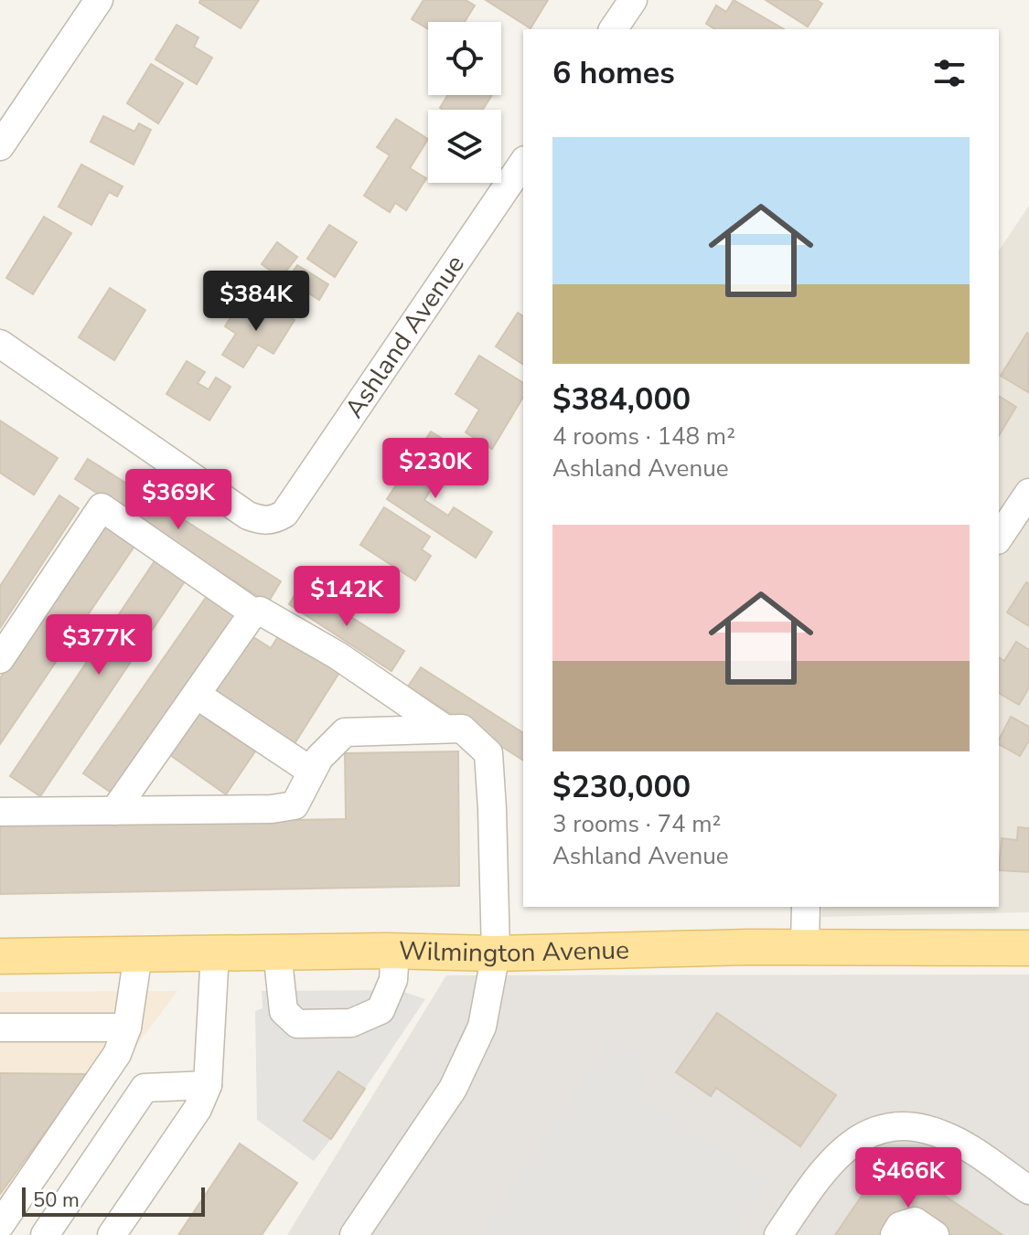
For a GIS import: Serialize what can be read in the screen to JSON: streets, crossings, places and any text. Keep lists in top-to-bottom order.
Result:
{
  "streets": {
    "main road": ["Wilmington Avenue"],
    "street": ["Ashland Avenue"]
  },
  "scale_bar": "50 m",
  "page": {
    "heading": "6 homes",
    "list": [
      {
        "name": "$384,000",
        "note": "4 rooms · 148 m² · Ashland Avenue"
      },
      {
        "name": "$230,000",
        "note": "3 rooms · 74 m² · Ashland Avenue"
      }
    ],
    "price": [
      "$384K",
      "$230K",
      "$369K",
      "$142K",
      "$377K",
      "$466K"
    ],
    "scale": "50 m"
  }
}
